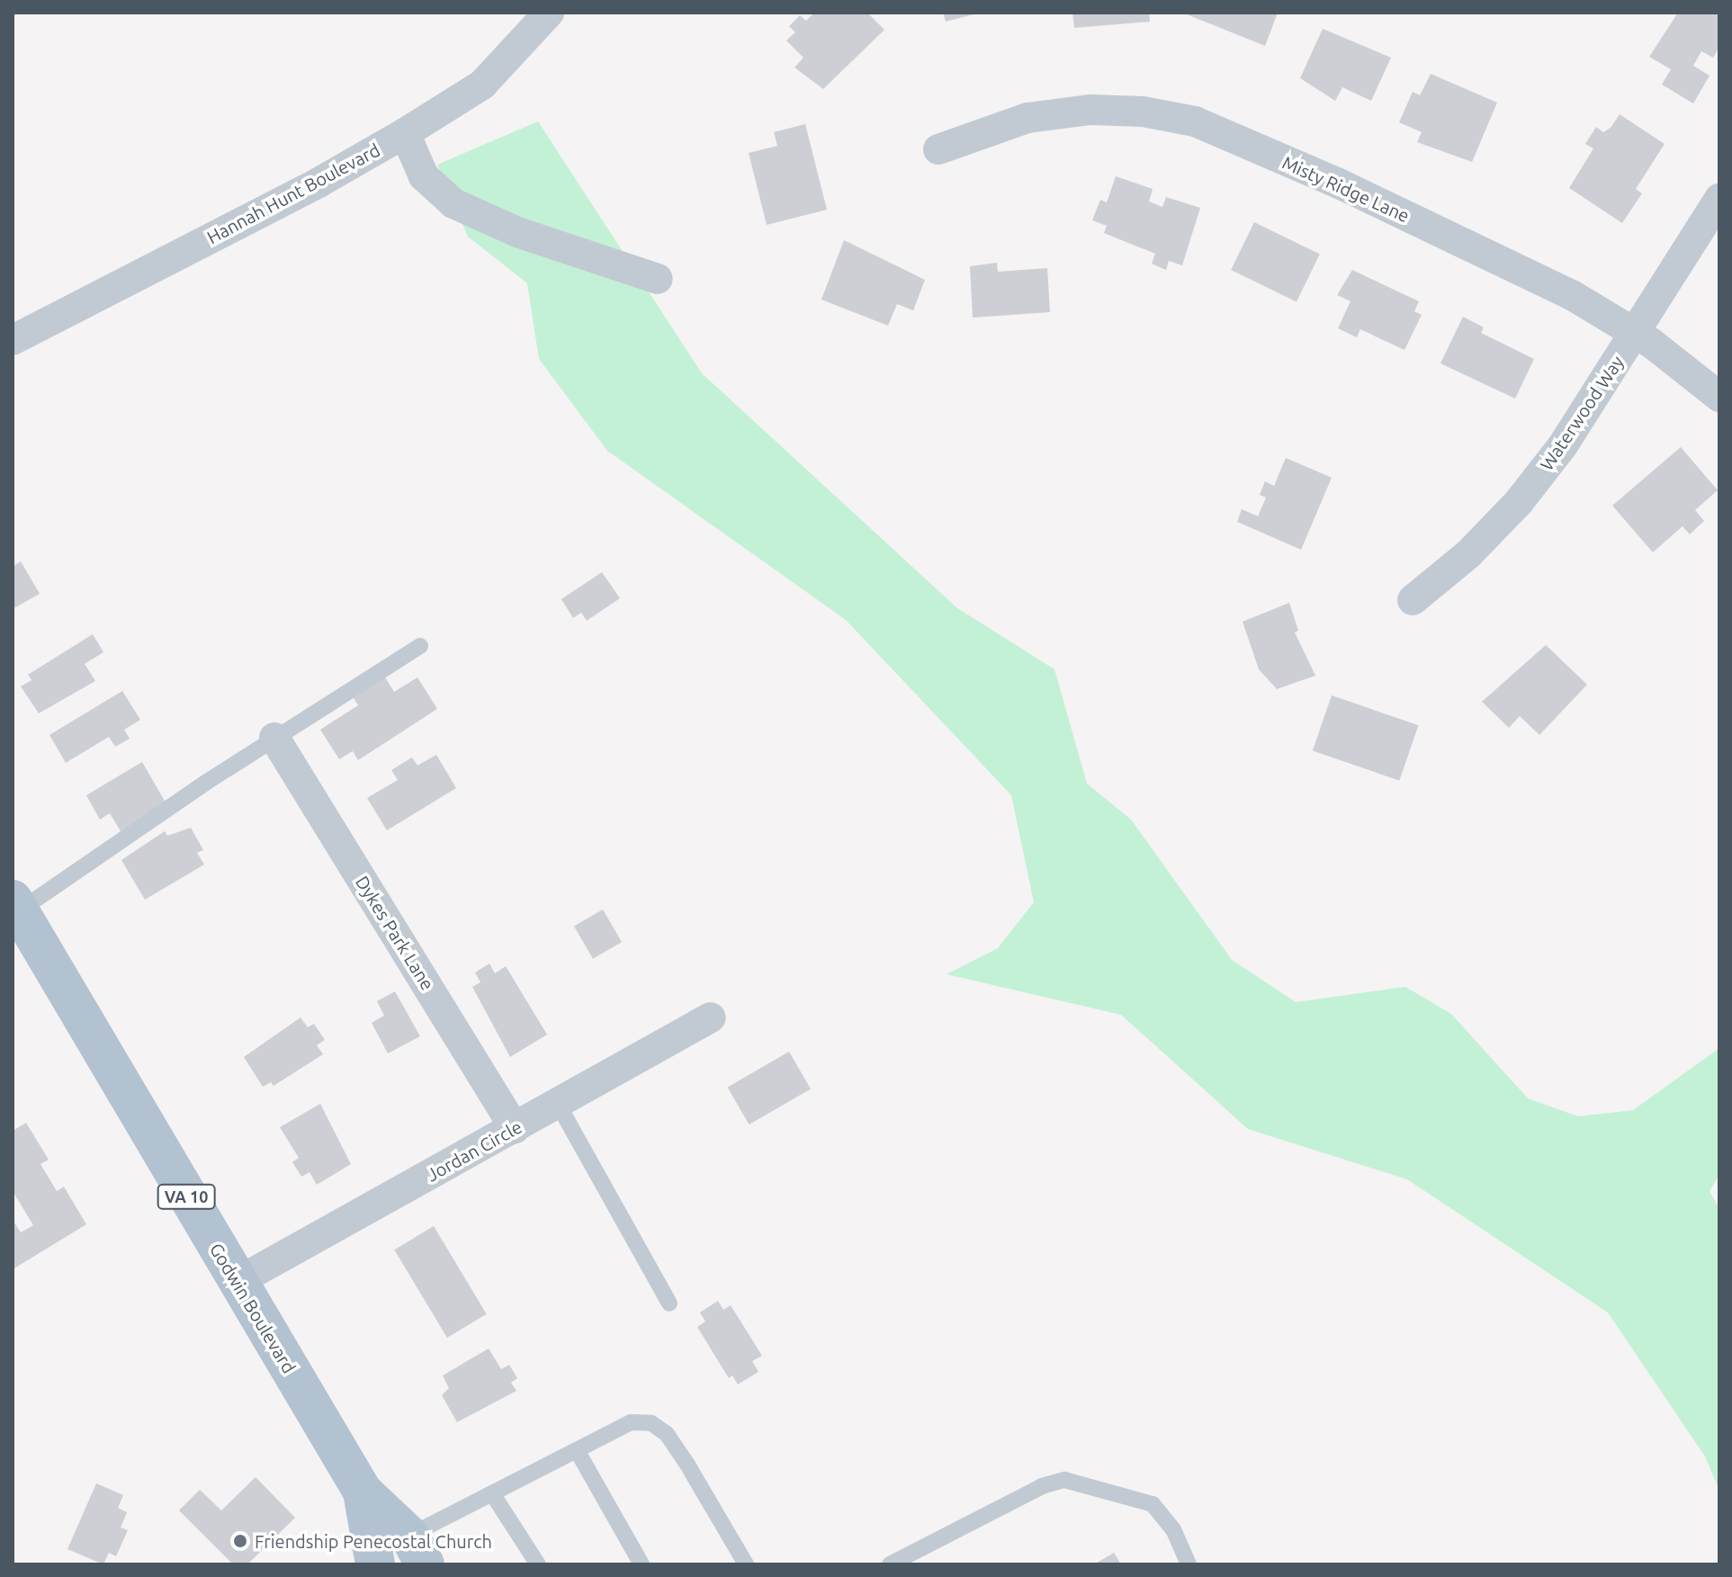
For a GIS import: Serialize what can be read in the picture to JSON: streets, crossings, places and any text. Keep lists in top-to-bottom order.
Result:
{
  "streets": {
    "main road": ["VA 10", "Godwin Boulevard"],
    "street": [
      "Misty Ridge Lane",
      "Hannah Hunt Boulevard",
      "Waterwood Way",
      "Dykes Park Lane",
      "Jordan Circle"
    ]
  },
  "crossings": [
    ["Misty Ridge Lane", "Waterwood Way"],
    ["Dykes Park Lane", "Jordan Circle"],
    ["Jordan Circle", "Godwin Boulevard"],
    ["VA 10", "Godwin Boulevard"]
  ],
  "places": ["Friendship Penecostal Church"]
}
